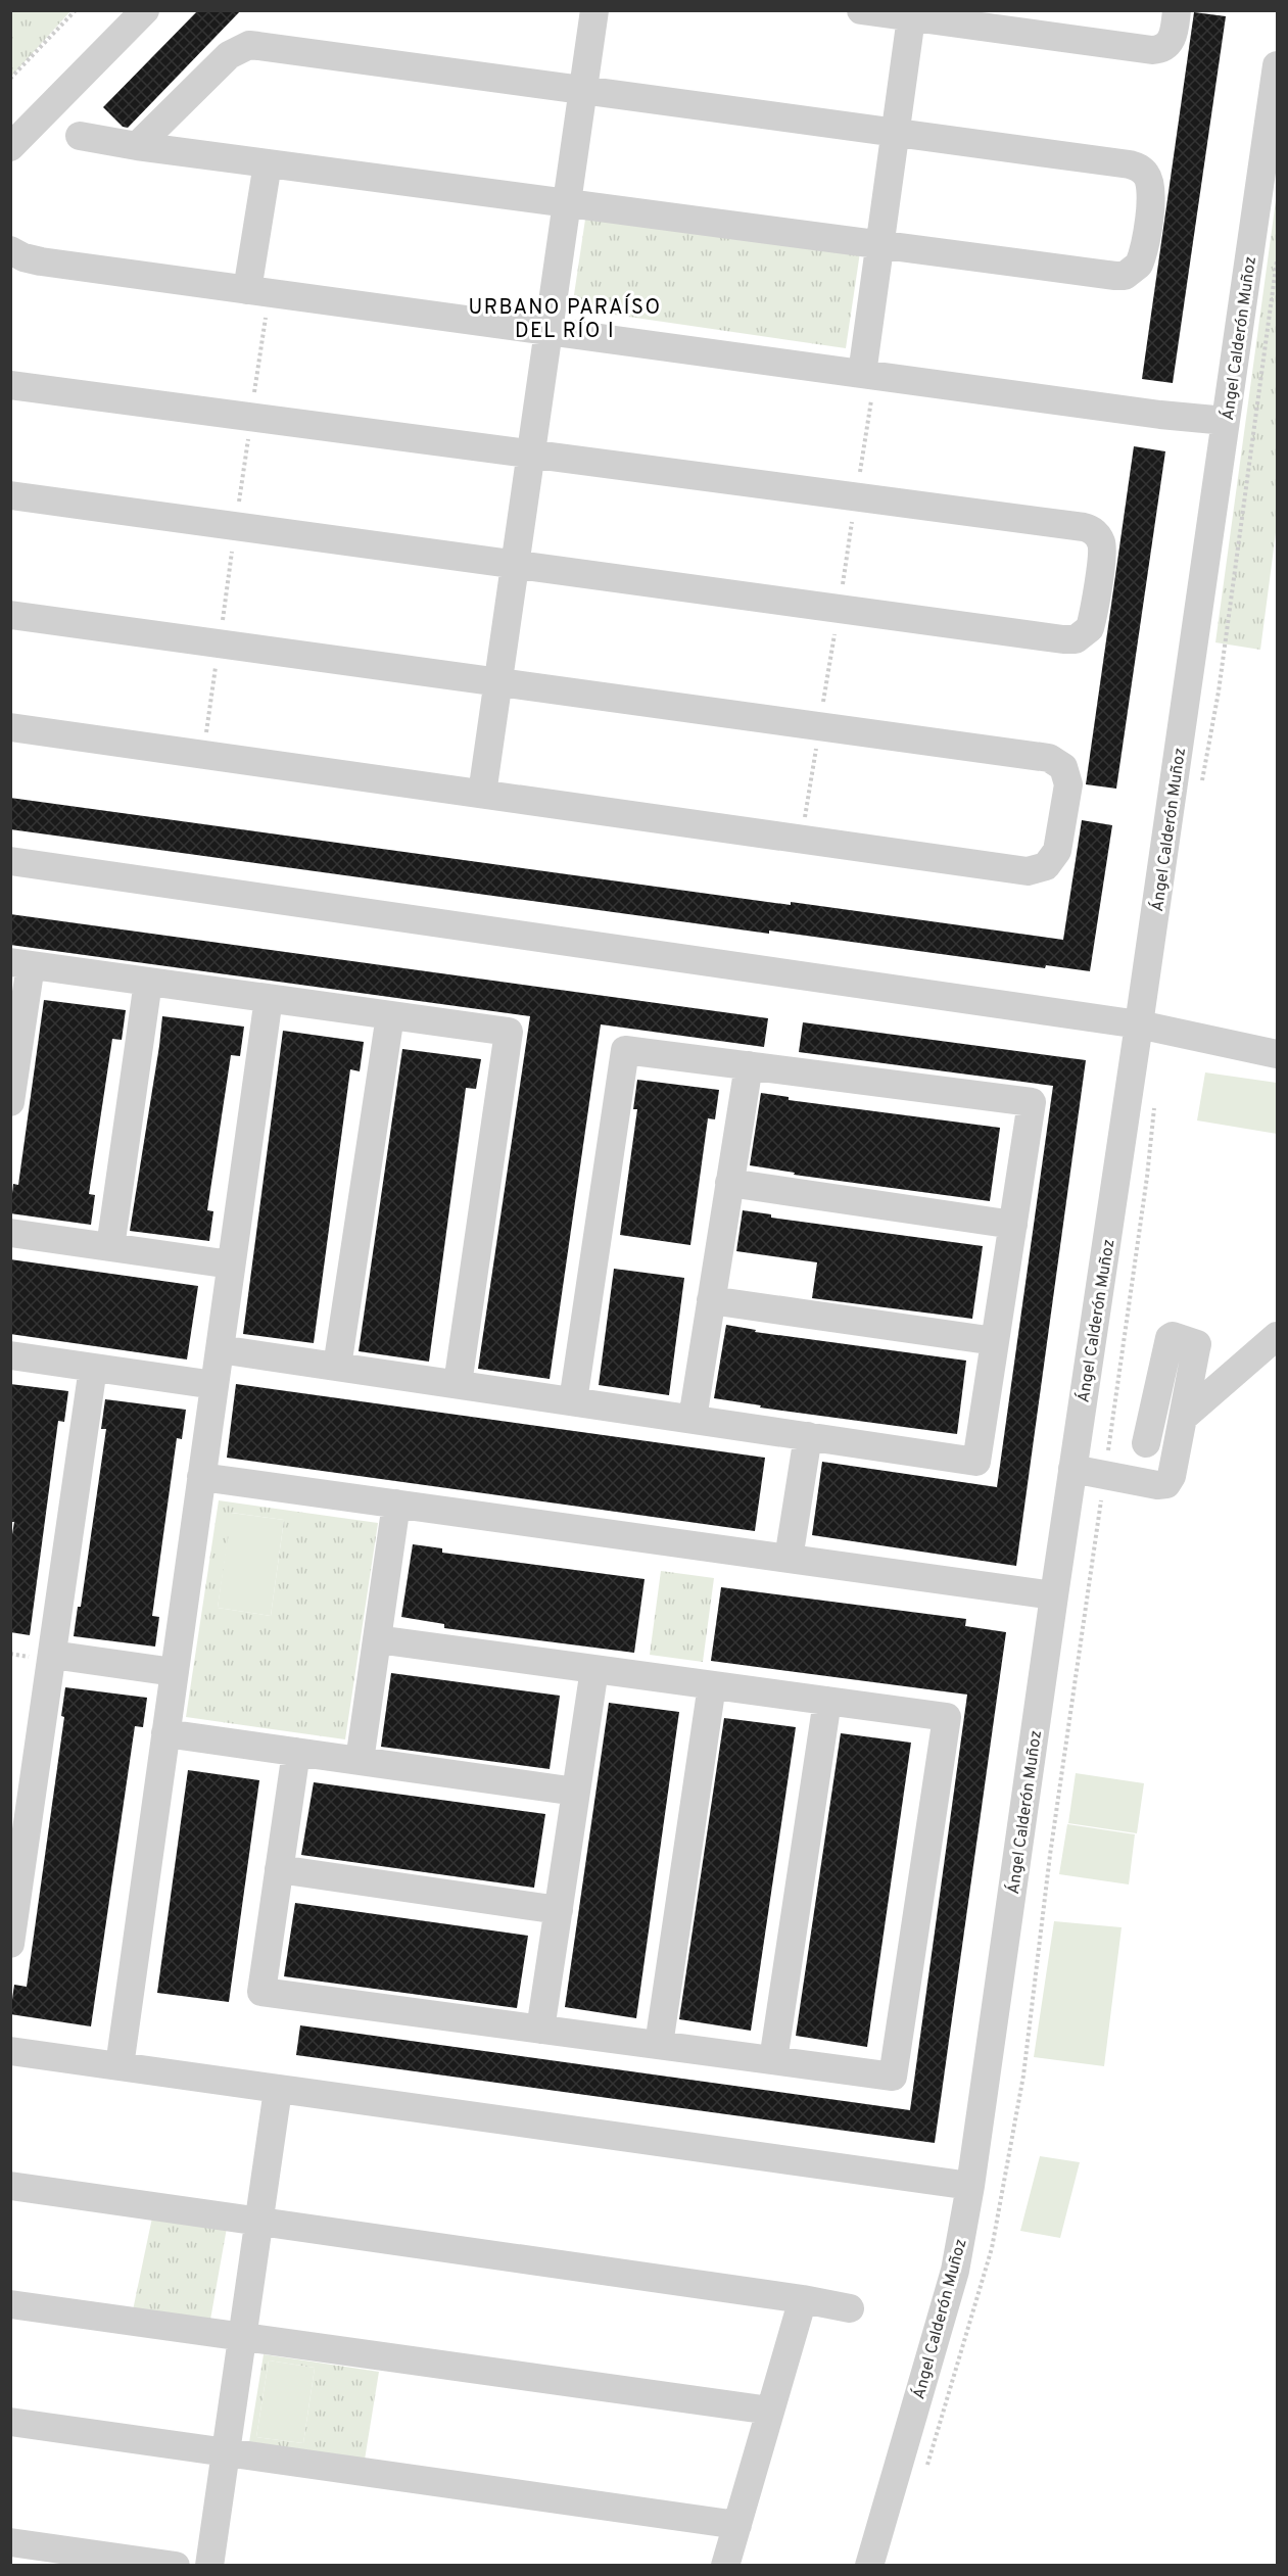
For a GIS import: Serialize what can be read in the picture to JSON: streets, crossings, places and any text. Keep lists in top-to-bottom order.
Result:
{
  "streets": {
    "street": ["Ángel Calderón Muñoz"]
  },
  "districts": ["URBANO PARAÍSO DEL RÍO I"]
}
